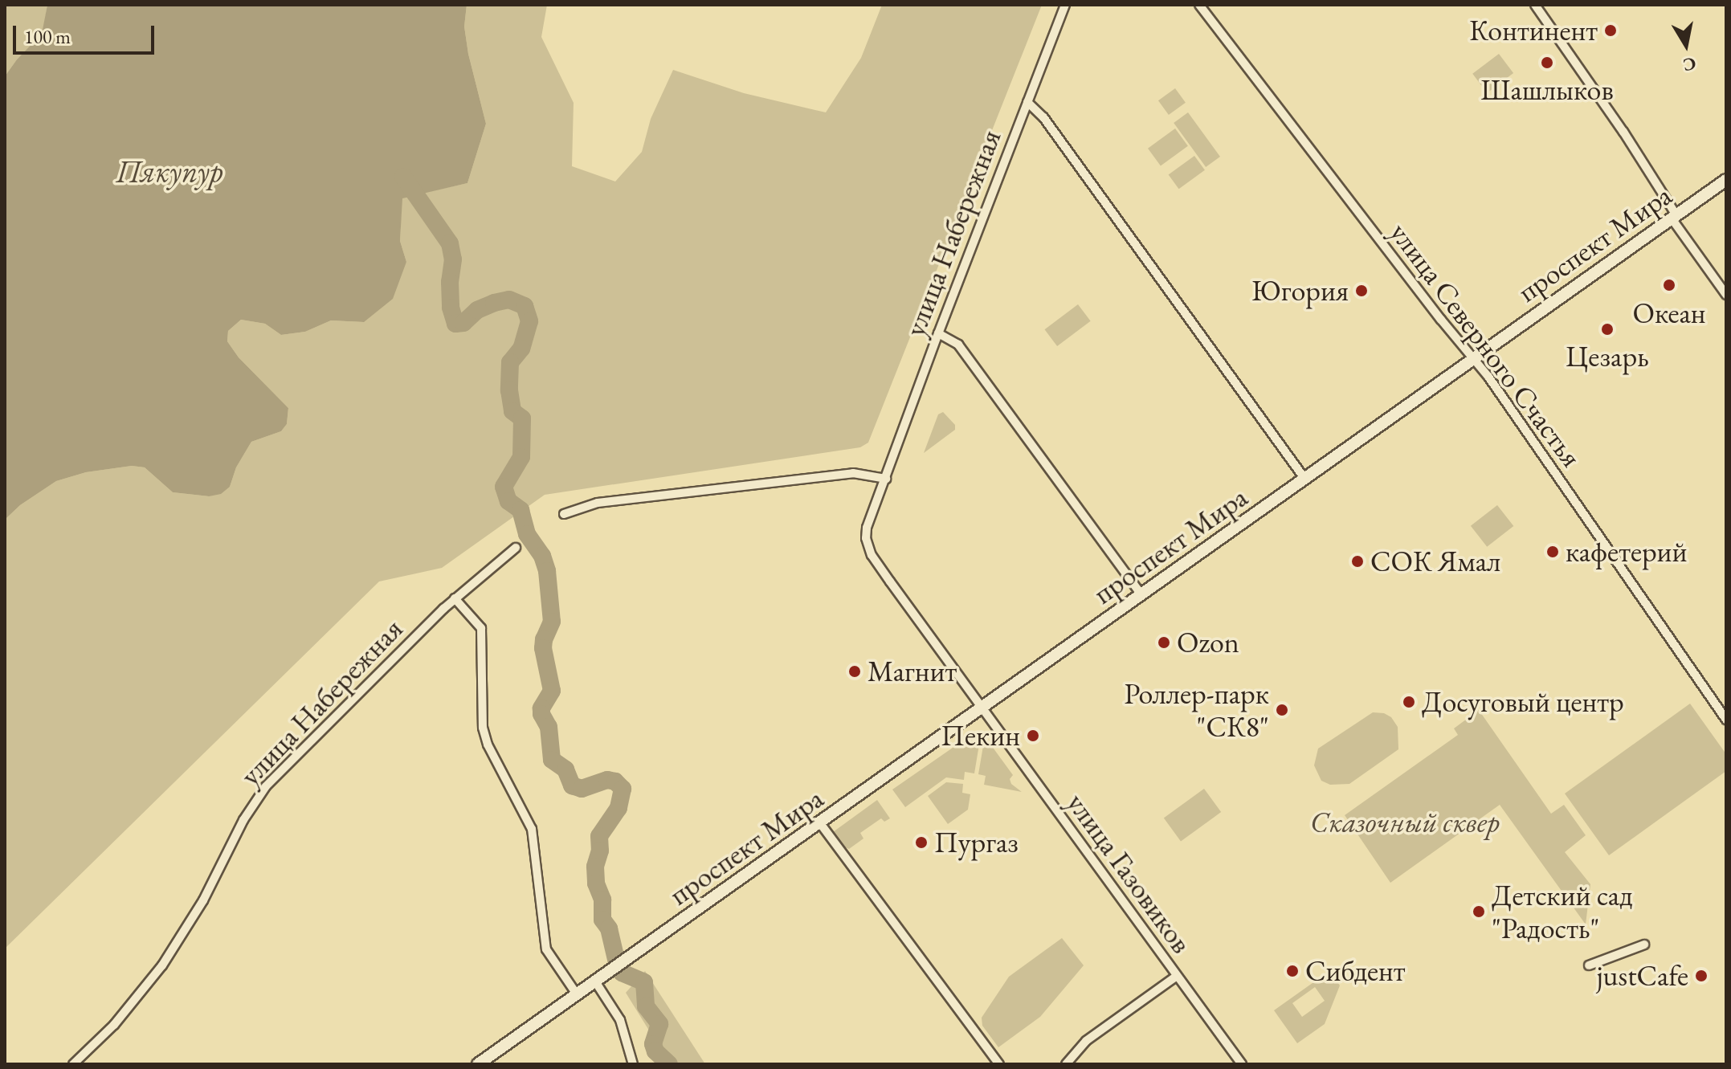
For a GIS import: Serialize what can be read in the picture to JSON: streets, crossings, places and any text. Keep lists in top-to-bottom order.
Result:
{
  "streets": {
    "main road": ["проспект Мира"],
    "street": ["улица Набережная", "улица Северного Счастья", "улица Газовиков"]
  },
  "crossings": [
    ["улица Набережная", "проспект Мира"],
    ["улица Набережная", "улица Газовиков"],
    ["проспект Мира", "улица Северного Счастья"],
    ["проспект Мира", "улица Газовиков"]
  ],
  "water": ["Пякупур"],
  "parks": ["Сказочный сквер"],
  "places": [
    "Континент",
    "Шашлыков",
    "Океан",
    "Югория",
    "Цезарь",
    "кафетерий",
    "СОК Ямал",
    "Ozon",
    "Магнит",
    "Досуговый центр",
    "Роллер-парк \"СК8\"",
    "Пекин",
    "Пургаз",
    "Детский сад \"Радость\"",
    "Сибдент",
    "justCafe"
  ],
  "scale_bar": "100 m",
  "north": "bottom"
}
